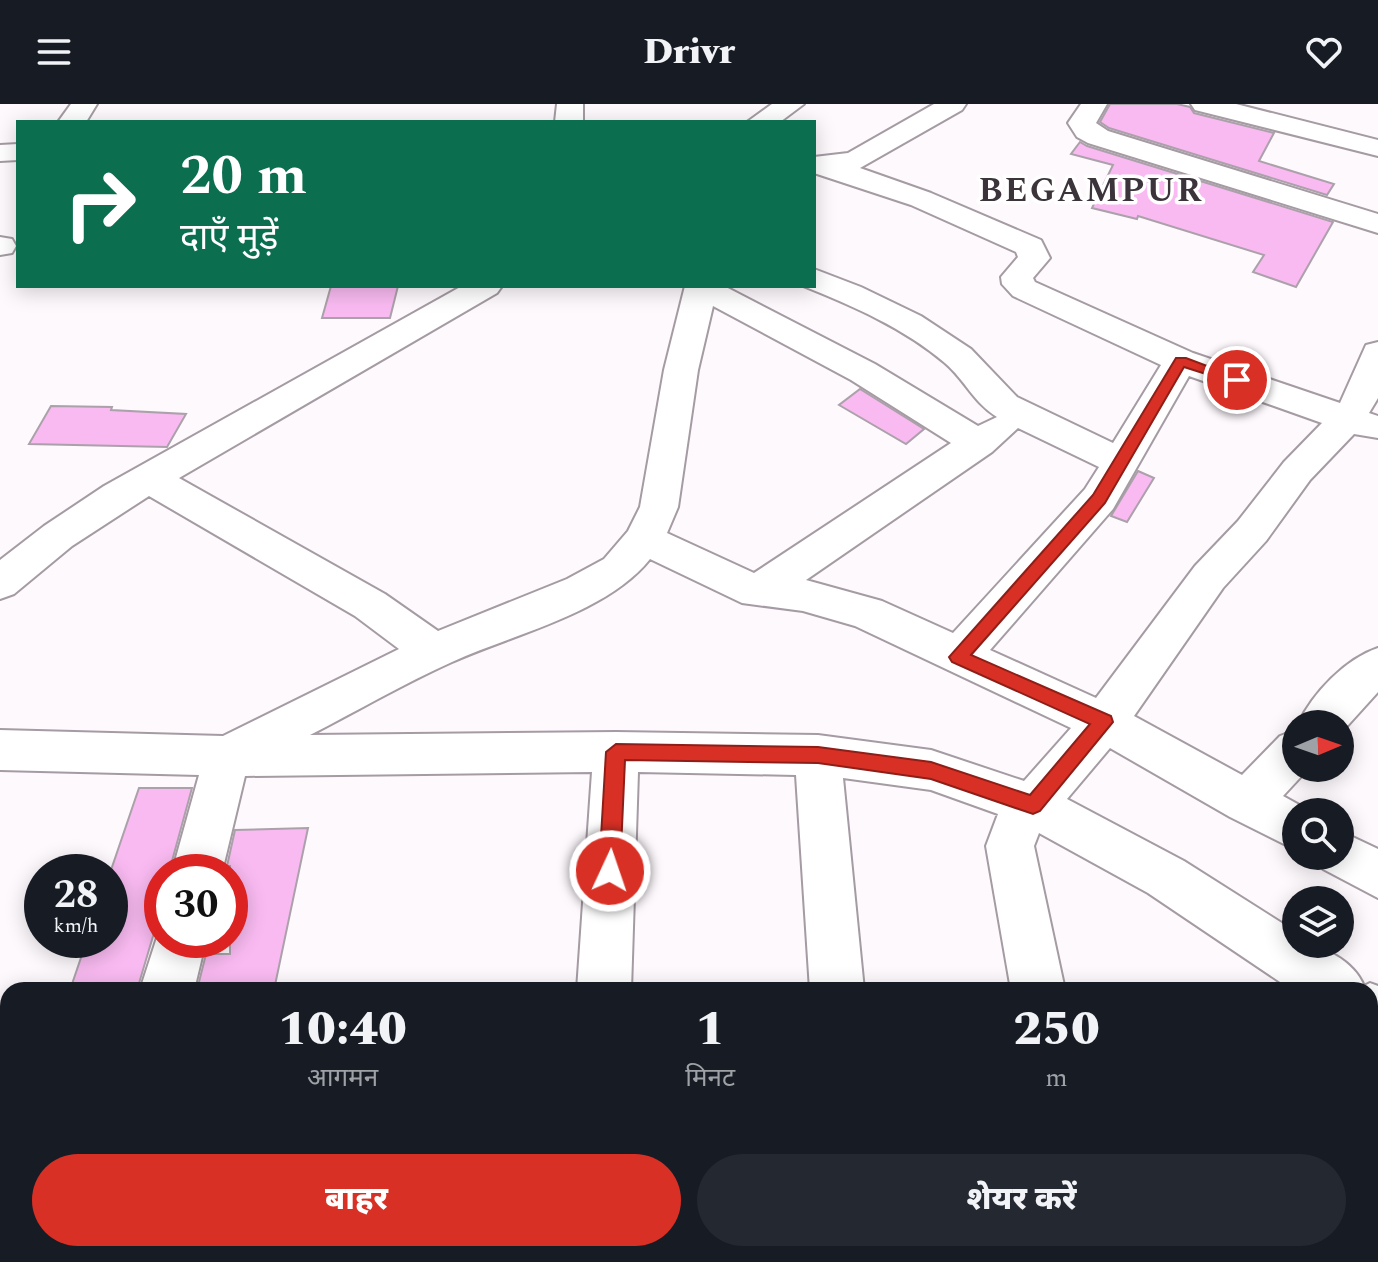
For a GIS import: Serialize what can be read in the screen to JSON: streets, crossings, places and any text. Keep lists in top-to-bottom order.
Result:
{
  "districts": ["BEGAMPUR"],
  "north": "right",
  "page": {
    "header": "Drivr",
    "turn": ["20 m", "दाएँ मुड़ें"],
    "speed": "28 km/h",
    "limit": "30",
    "eta": [
      "10:40",
      "आगमन",
      "1",
      "मिनट",
      "250",
      "m"
    ],
    "buttons": ["बाहर", "शेयर करें"]
  }
}
